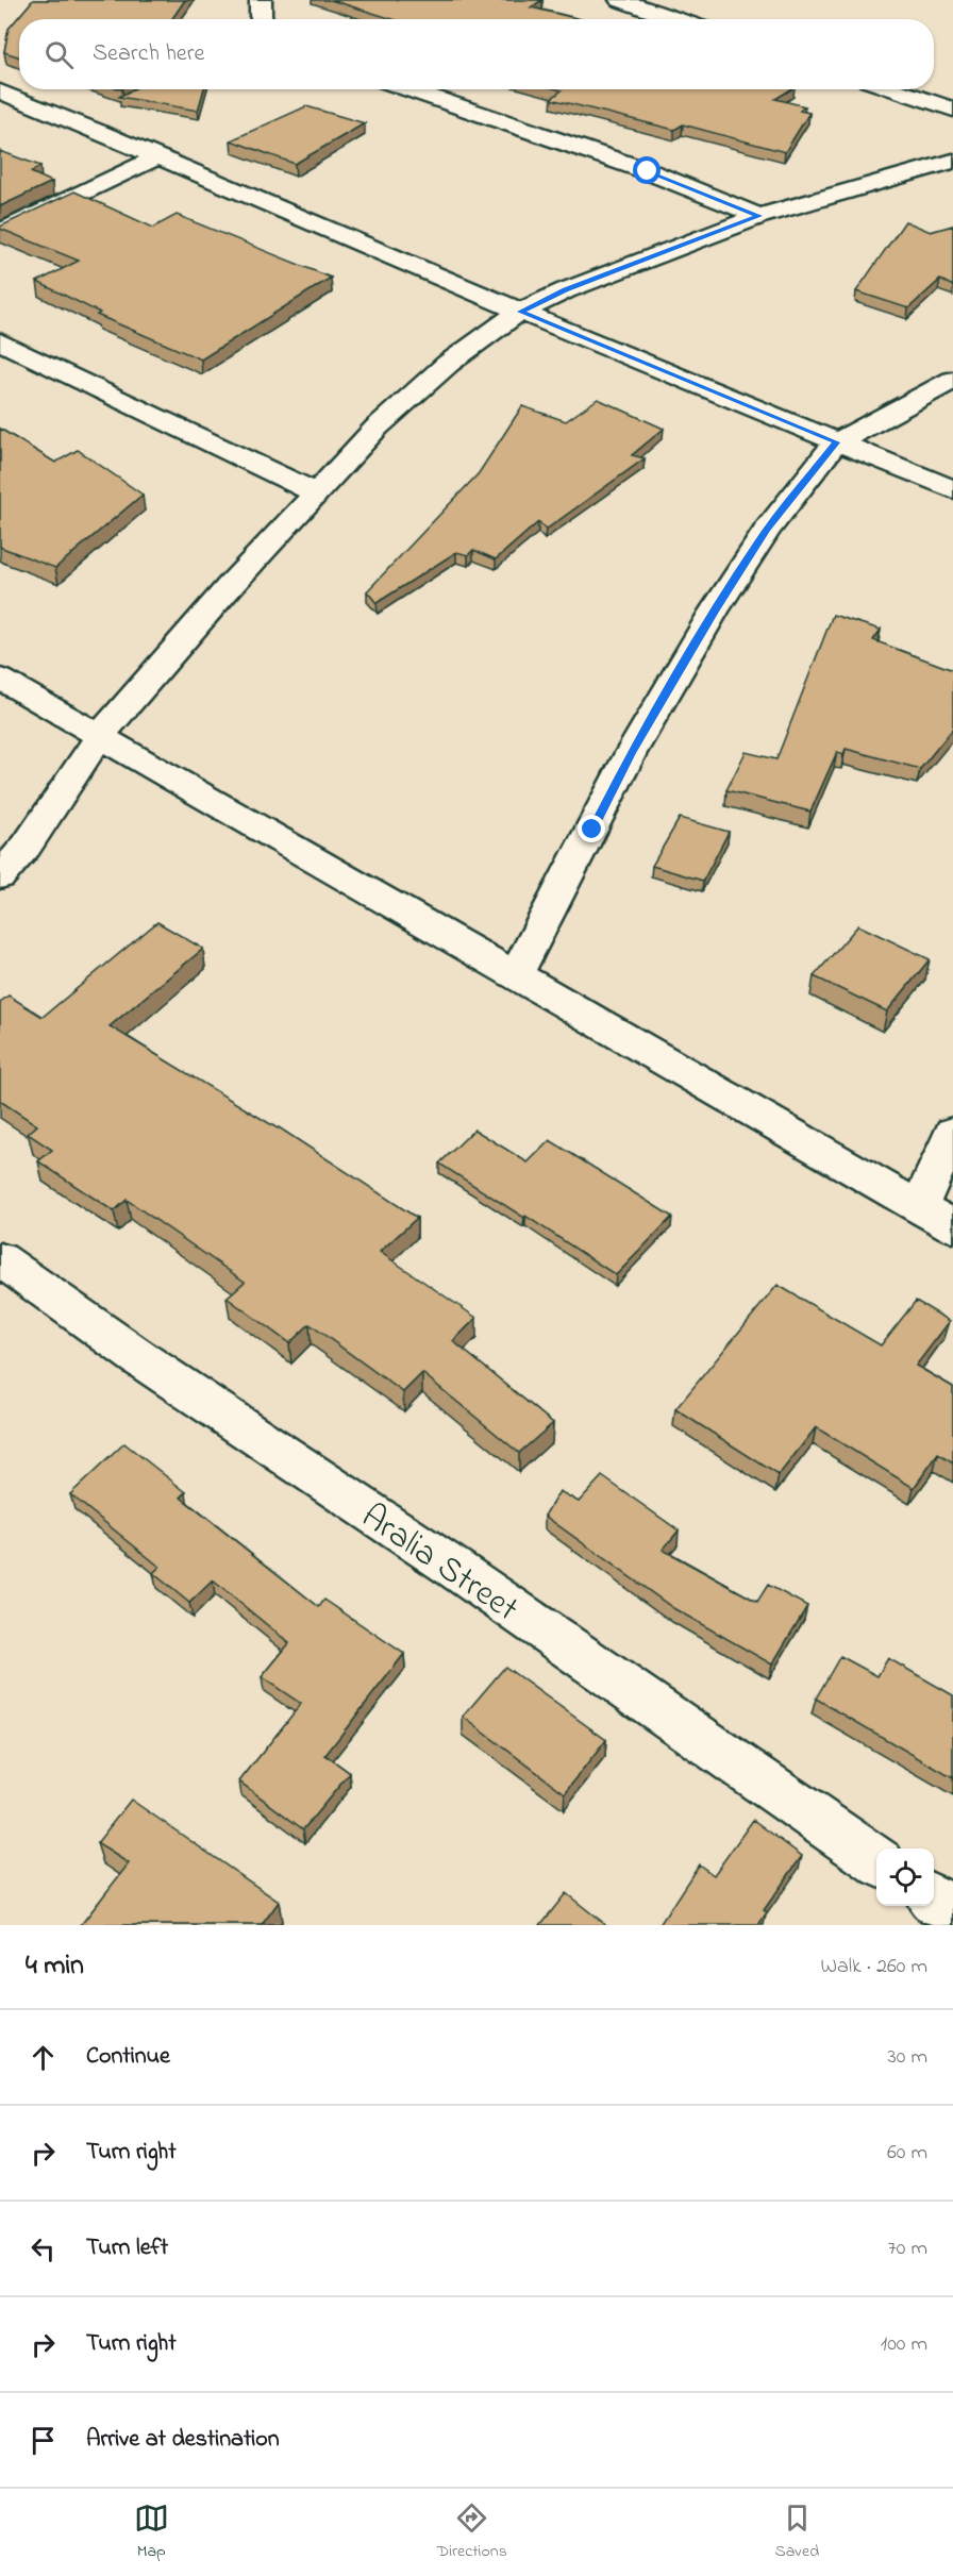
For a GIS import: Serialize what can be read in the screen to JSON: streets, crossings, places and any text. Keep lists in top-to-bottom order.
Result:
{
  "streets": {
    "street": ["Aralia Street"]
  },
  "page": {
    "search": "Search here",
    "heading": ["4 min", "Walk · 260 m"],
    "list": [
      ["Continue", "30 m"],
      ["Turn right", "60 m"],
      ["Turn left", "70 m"],
      ["Turn right", "100 m"],
      "Arrive at destination"
    ],
    "nav": ["Map", "Directions", "Saved"]
  }
}
